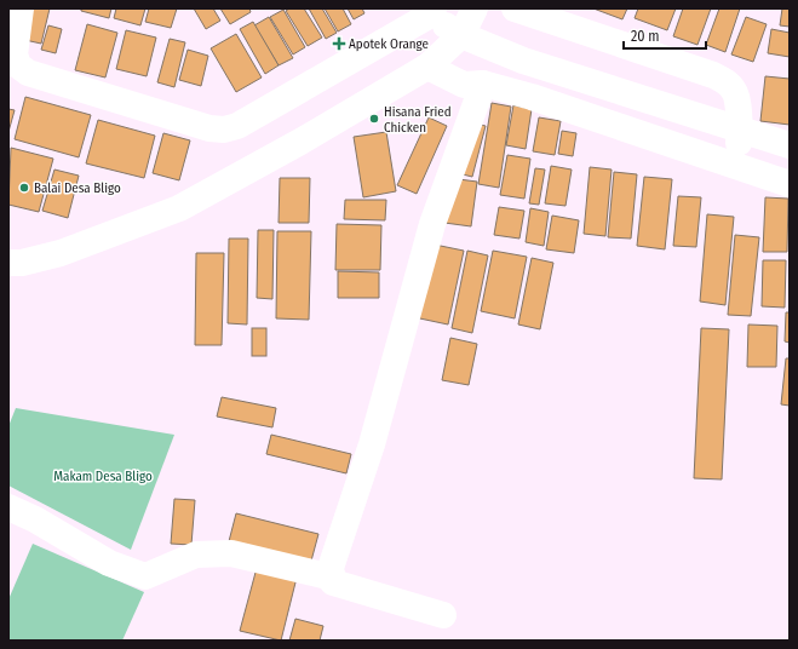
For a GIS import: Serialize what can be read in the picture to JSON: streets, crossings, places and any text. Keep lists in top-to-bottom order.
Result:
{
  "parks": ["Makam Desa Bligo"],
  "places": {
    "health": ["Apotek Orange"],
    "other": ["Hisana Fried Chicken", "Balai Desa Bligo"]
  },
  "scale_bar": "20 m"
}
